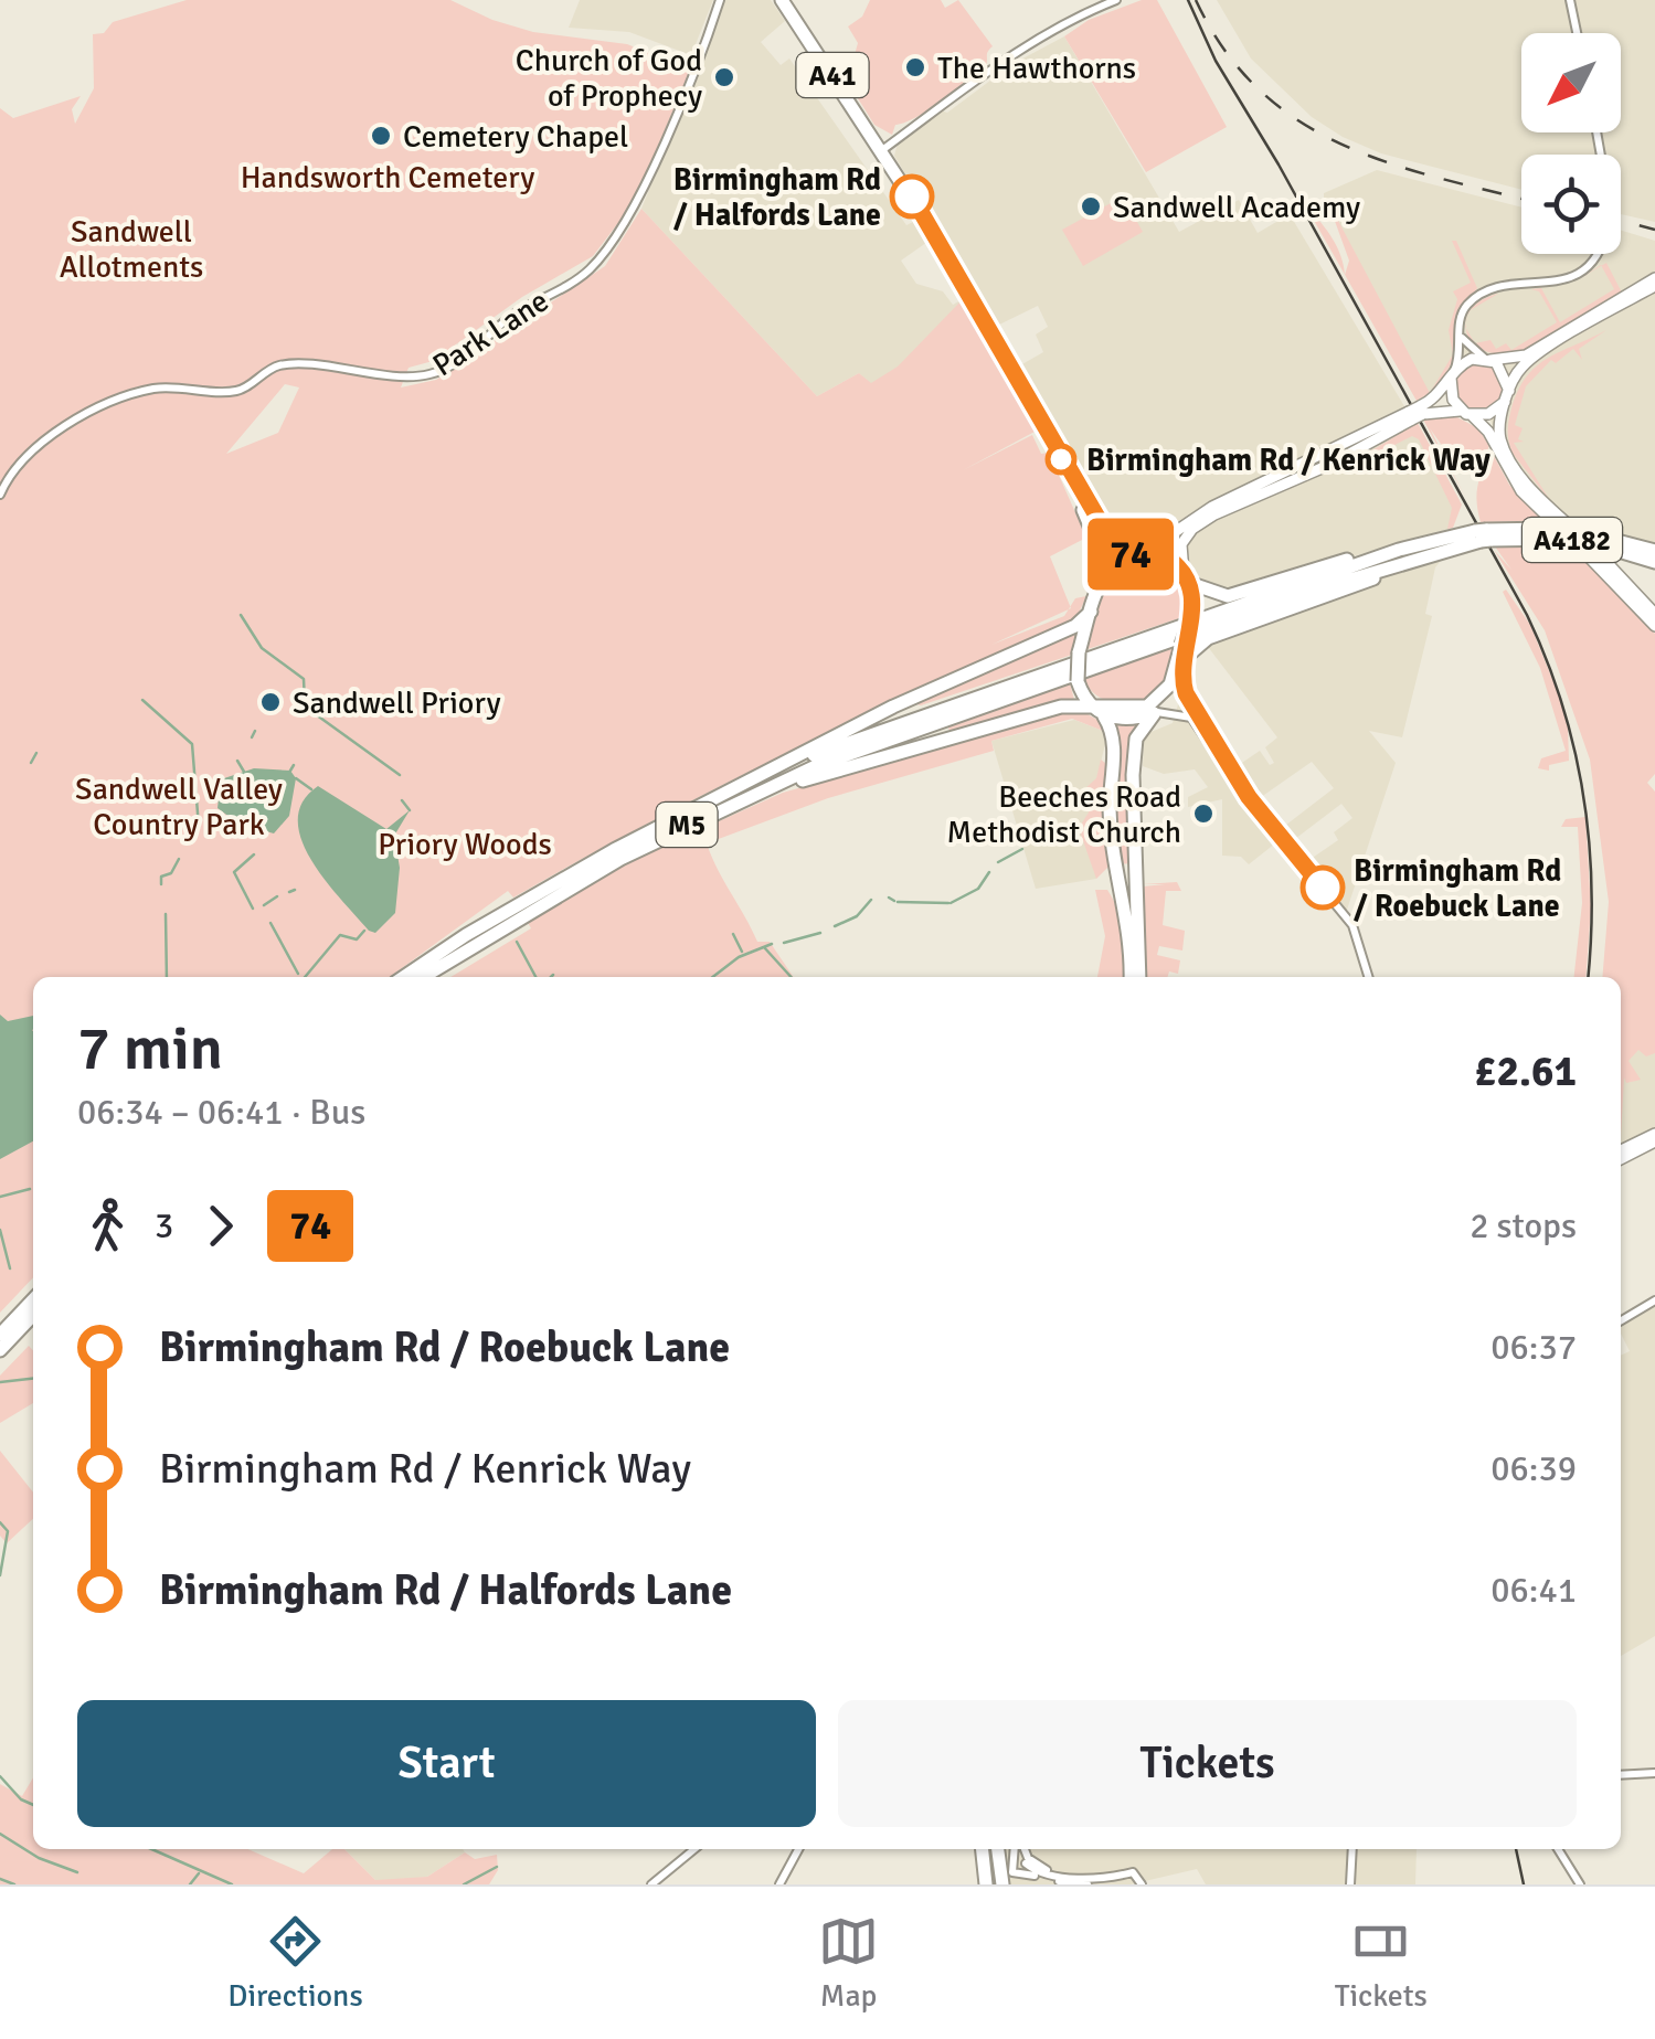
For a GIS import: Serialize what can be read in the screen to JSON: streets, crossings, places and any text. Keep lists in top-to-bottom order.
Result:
{
  "streets": {
    "highway": ["A41", "M5"],
    "main road": ["A4182"],
    "street": ["Park Lane"]
  },
  "crossings": [
    ["A41", "M5"]
  ],
  "parks": [
    "Handsworth Cemetery",
    "Sandwell Allotments",
    "Sandwell Valley Country Park",
    "Priory Woods"
  ],
  "places": [
    "The Hawthorns",
    "Church of God of Prophecy",
    "Cemetery Chapel",
    "Birmingham Rd / Halfords Lane",
    "Sandwell Academy",
    "Birmingham Rd / Kenrick Way",
    "Sandwell Priory",
    "Beeches Road Methodist Church",
    "Birmingham Rd / Roebuck Lane"
  ],
  "lines": ["bus line 74"],
  "north": "bottom left",
  "page": {
    "on_map": "74",
    "heading": ["7 min", "06:34 – 06:41 · Bus", "£2.61"],
    "legs": ["3", "74", "2 stops"],
    "list": [
      {
        "name": "Birmingham Rd / Roebuck Lane",
        "value": "06:37"
      },
      {
        "name": "Birmingham Rd / Kenrick Way",
        "value": "06:39"
      },
      {
        "name": "Birmingham Rd / Halfords Lane",
        "value": "06:41"
      }
    ],
    "buttons": ["Start", "Tickets"],
    "tabs": ["Directions", "Map", "Tickets"]
  }
}
